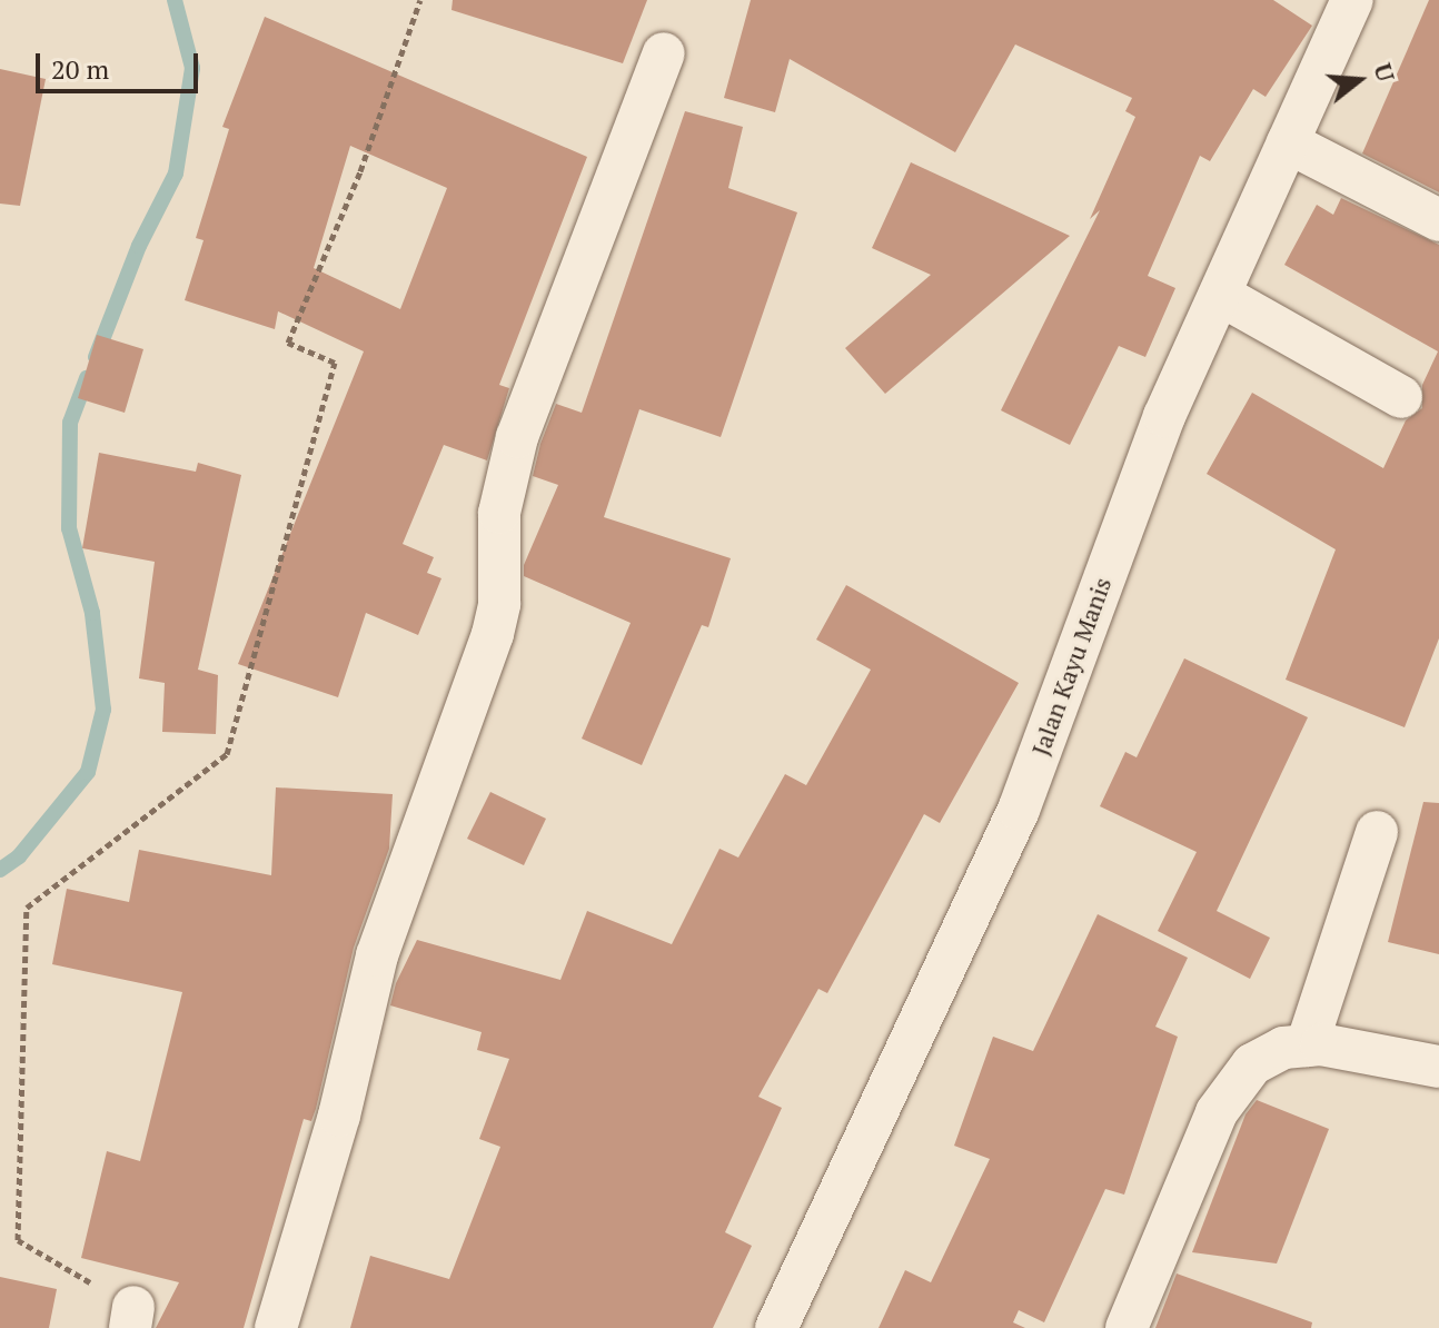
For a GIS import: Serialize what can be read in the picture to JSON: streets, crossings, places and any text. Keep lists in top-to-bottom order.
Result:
{
  "streets": {
    "street": ["Jalan Kayu Manis"]
  },
  "scale_bar": "20 m",
  "north": "right"
}
